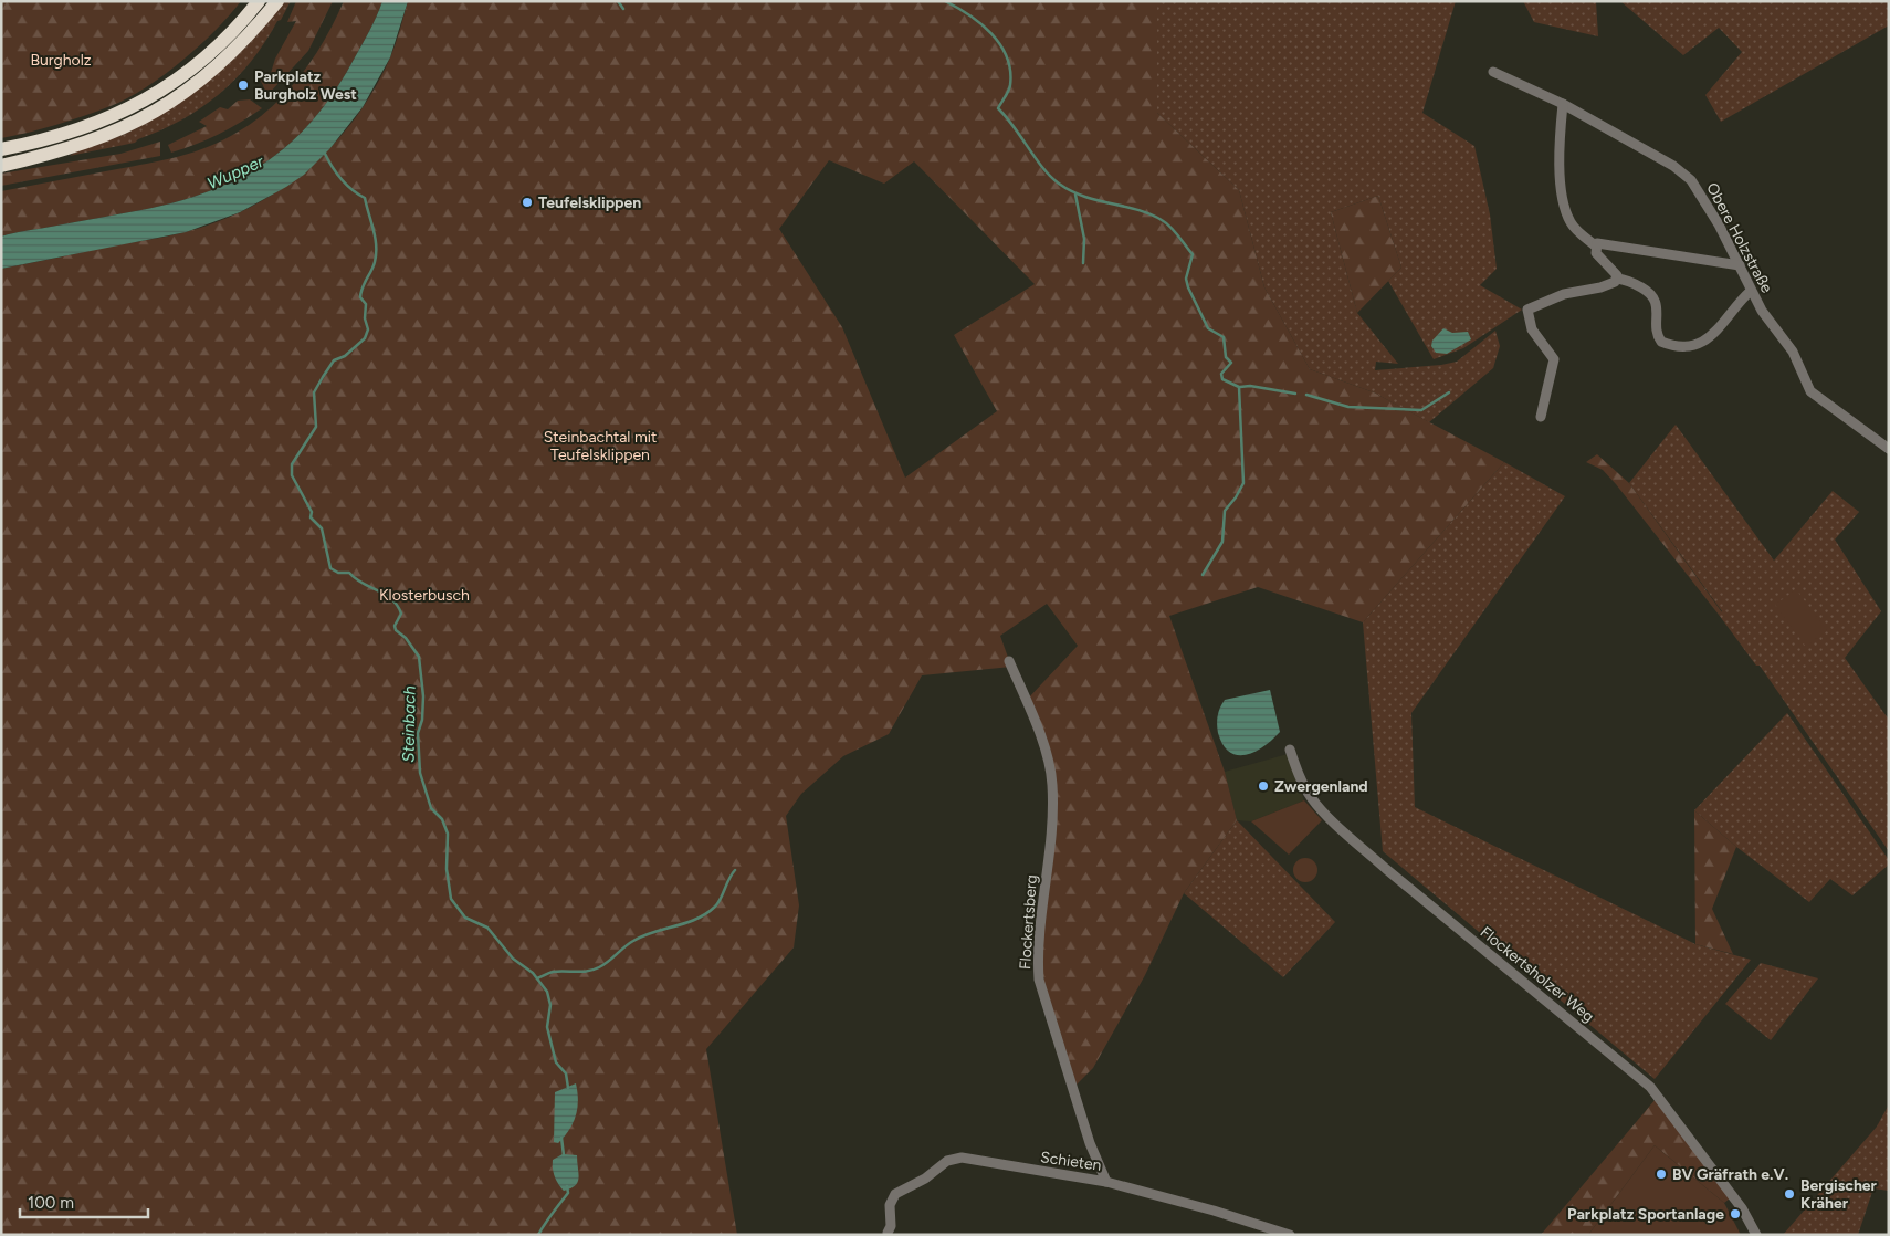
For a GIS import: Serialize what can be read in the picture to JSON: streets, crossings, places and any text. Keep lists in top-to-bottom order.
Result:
{
  "streets": {
    "street": [
      "Obere Holzstraße",
      "Flockertsberg",
      "Flockertsholzer Weg",
      "Schieten"
    ]
  },
  "crossings": [
    ["Flockertsberg", "Schieten"]
  ],
  "water": ["Wupper", "Steinbach"],
  "parks": ["Burgholz", "Steinbachtal mit Teufelsklippen", "Klosterbusch"],
  "places": [
    "Parkplatz Burgholz West",
    "Teufelsklippen",
    "Zwergenland",
    "BV Gräfrath e.V.",
    "Bergischer Kräher",
    "Parkplatz Sportanlage"
  ],
  "scale_bar": "100 m"
}
